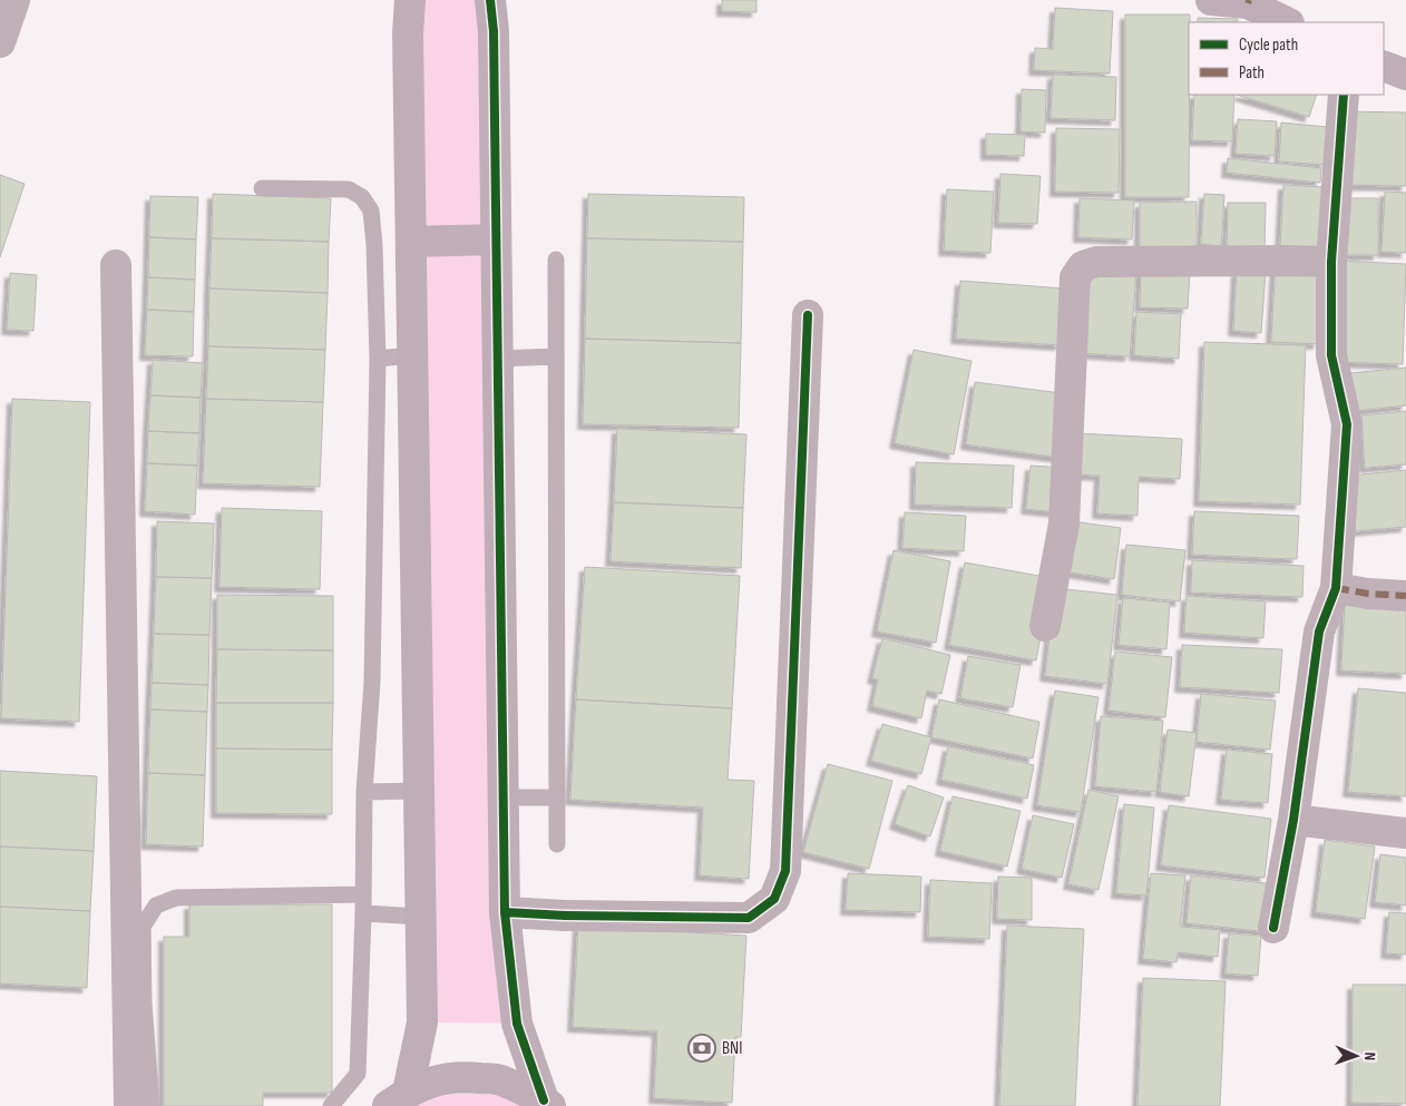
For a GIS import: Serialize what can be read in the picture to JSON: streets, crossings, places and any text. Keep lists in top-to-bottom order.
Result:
{
  "places": {
    "bank": ["BNI"]
  },
  "legend": ["Cycle path", "Path"],
  "north": "right"
}
